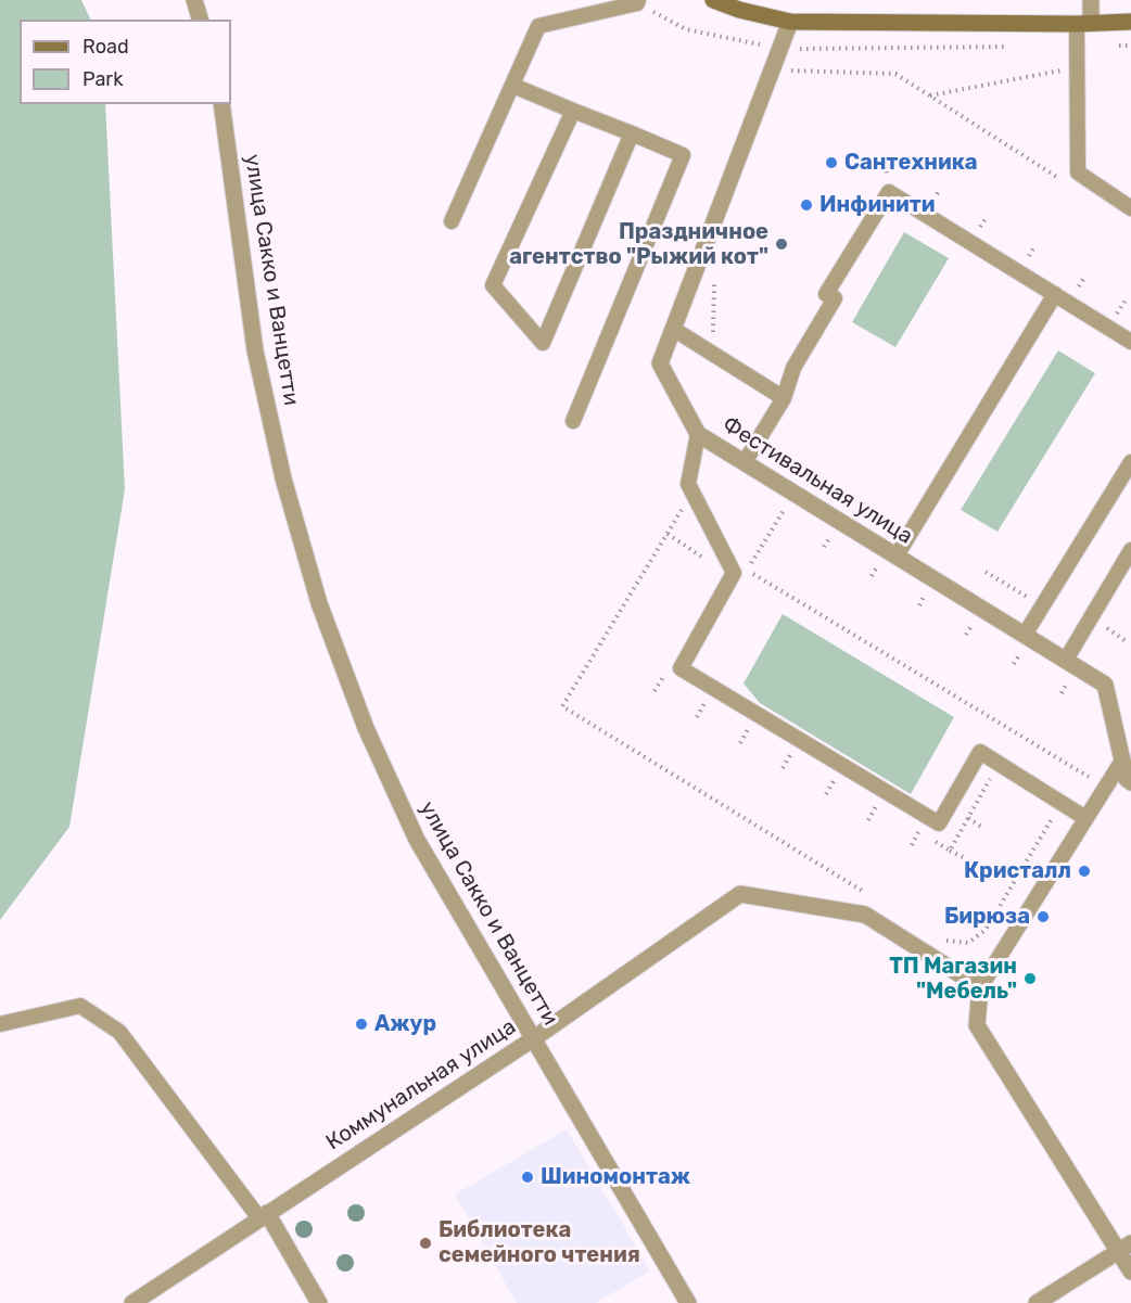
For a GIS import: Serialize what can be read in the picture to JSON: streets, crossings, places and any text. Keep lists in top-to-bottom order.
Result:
{
  "streets": {
    "street": ["улица Сакко и Ванцетти", "Фестивальная улица", "Коммунальная улица"]
  },
  "crossings": [
    ["улица Сакко и Ванцетти", "Коммунальная улица"]
  ],
  "places": [
    "Сантехника",
    "Инфинити",
    "Праздничное агентство \"Рыжий кот\"",
    "Кристалл",
    "Бирюза",
    "ТП Магазин \"Мебель\"",
    "Ажур",
    "Шиномонтаж",
    "Библиотека семейного чтения"
  ],
  "legend": ["Road", "Park"]
}
